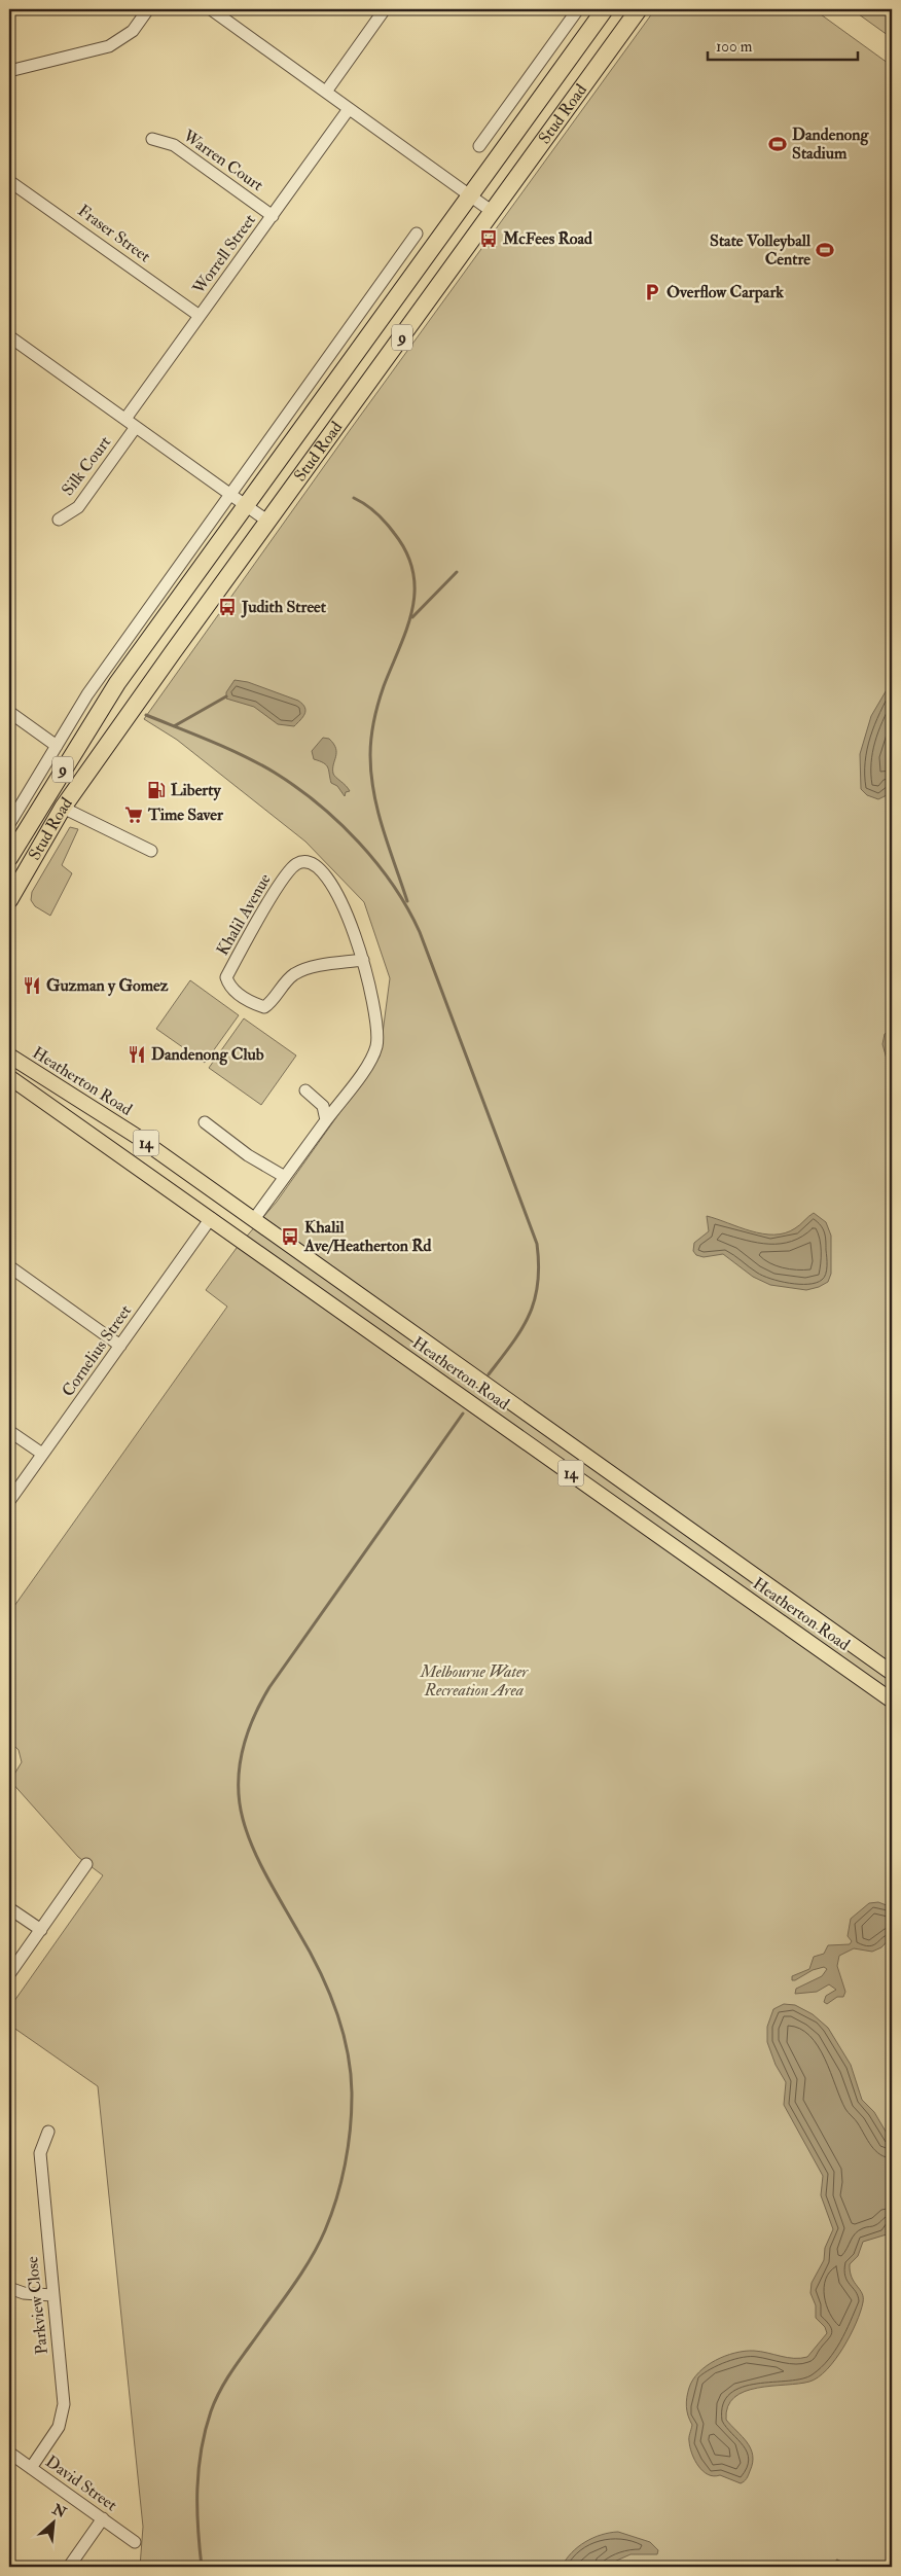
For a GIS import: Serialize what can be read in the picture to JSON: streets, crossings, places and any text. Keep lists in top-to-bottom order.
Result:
{
  "streets": {
    "highway": ["Stud Road", "9"],
    "main road": ["Heatherton Road", "14"],
    "street": [
      "Warren Court",
      "Fraser Street",
      "Worrell Street",
      "Silk Court",
      "Khalil Avenue",
      "Cornelius Street",
      "Parkview Close",
      "David Street"
    ]
  },
  "crossings": [
    ["Warren Court", "Worrell Street"],
    ["Fraser Street", "Worrell Street"],
    ["Khalil Avenue", "Heatherton Road"],
    ["Heatherton Road", "Cornelius Street"],
    ["Parkview Close", "David Street"]
  ],
  "parks": ["Melbourne Water Recreation Area"],
  "places": {
    "sports": ["Dandenong Stadium", "State Volleyball Centre"],
    "bus stop": ["McFees Road", "Judith Street", "Khalil Ave/Heatherton Rd"],
    "parking": ["Overflow Carpark"],
    "fuel station": ["Liberty"],
    "supermarket": ["Time Saver"],
    "restaurant": ["Guzman y Gomez", "Dandenong Club"]
  },
  "scale_bar": "100 m",
  "north": "top right"
}
